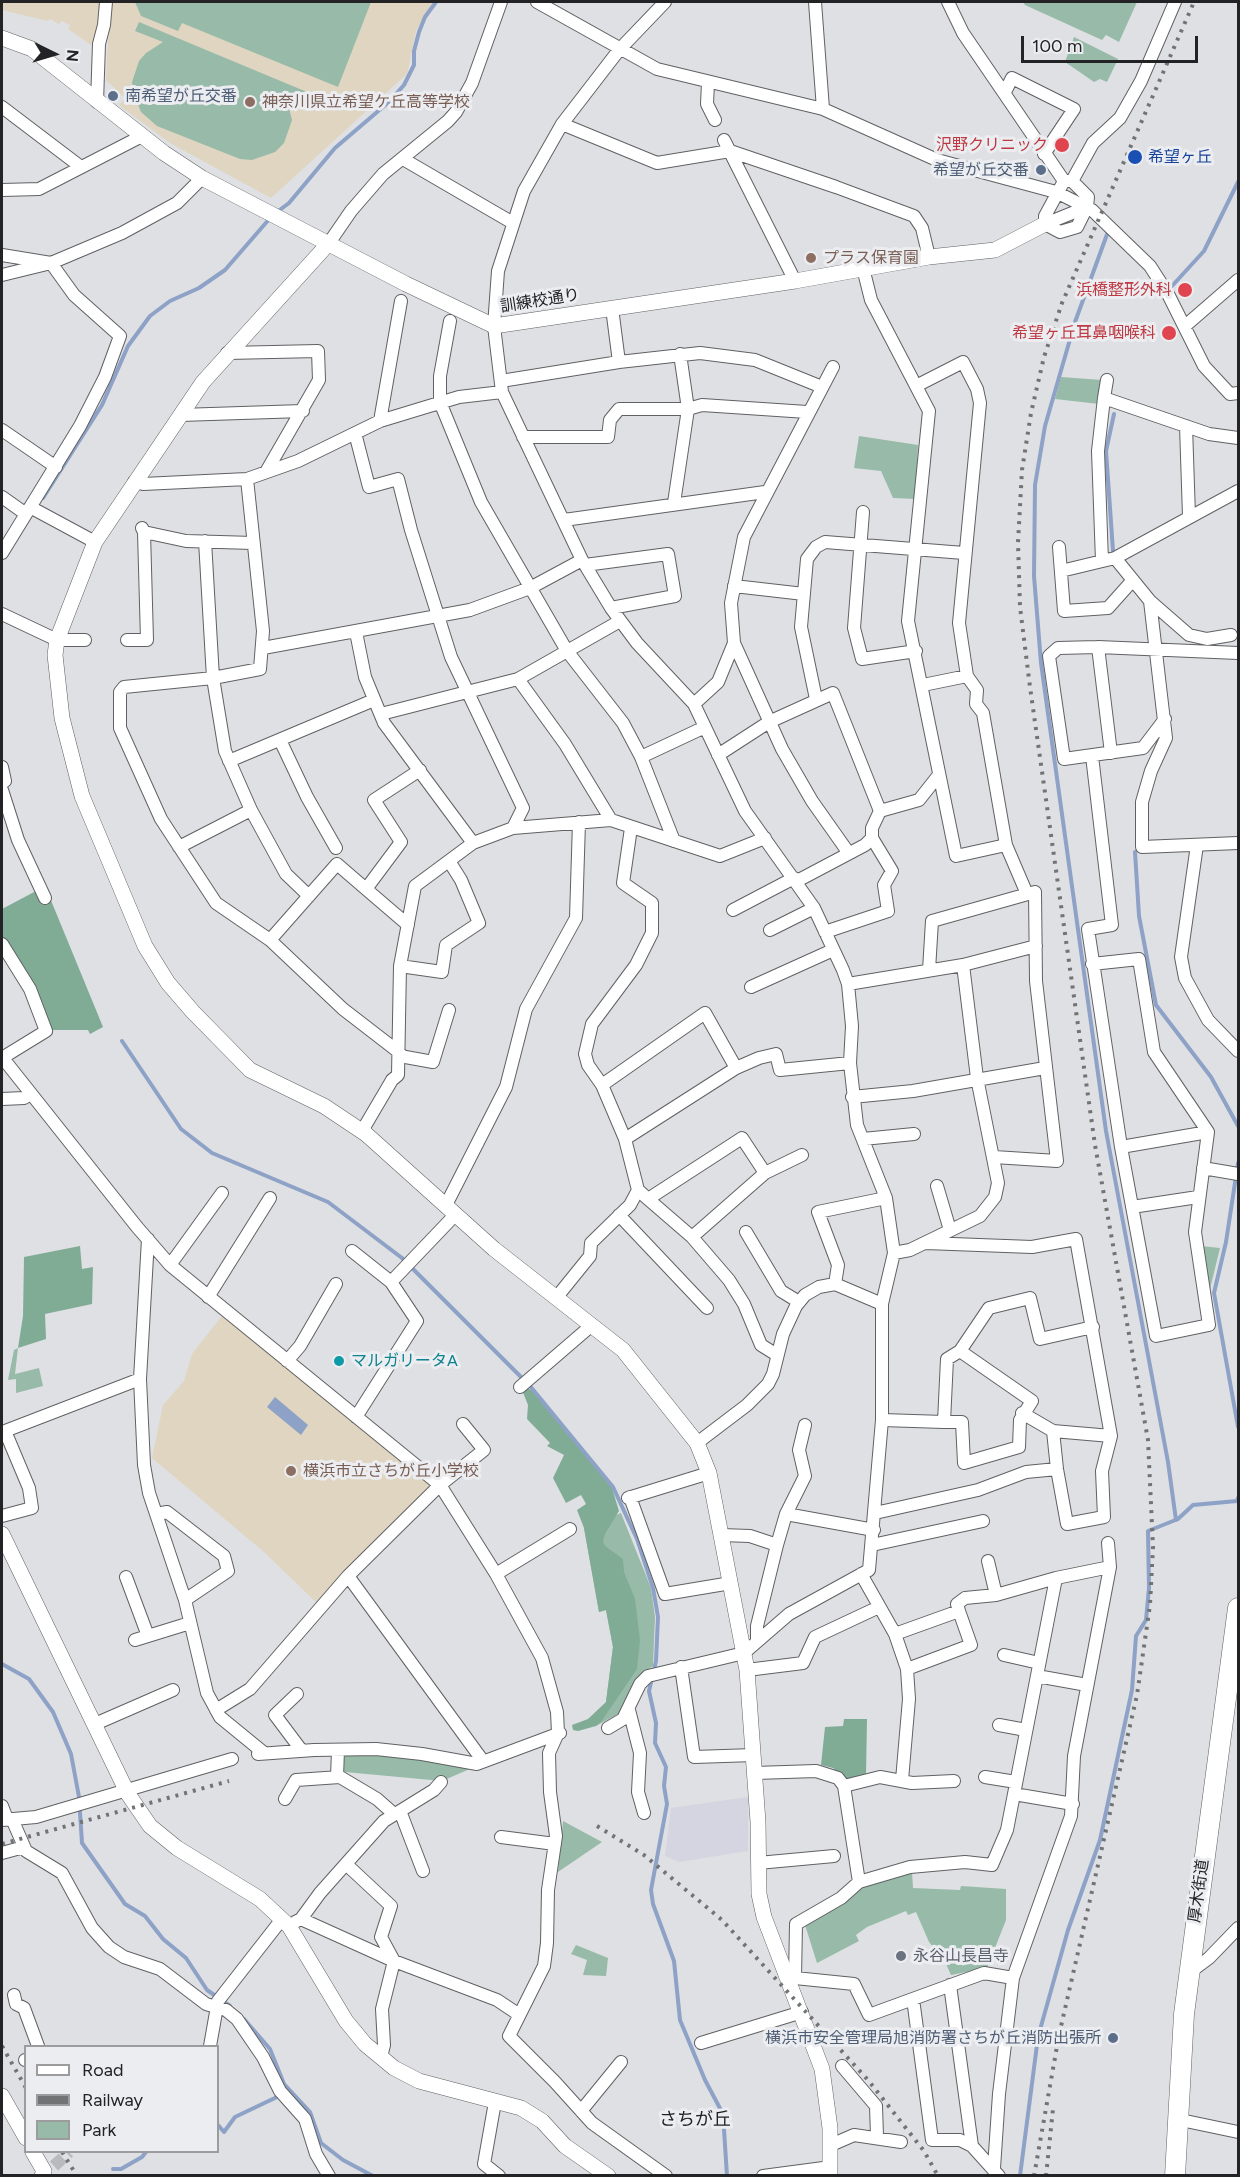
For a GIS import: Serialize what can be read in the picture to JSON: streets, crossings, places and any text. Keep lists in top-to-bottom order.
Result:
{
  "streets": {
    "main road": ["厚木街道"],
    "street": ["訓練校通り"]
  },
  "districts": ["さちが丘"],
  "places": [
    "南希望が丘交番",
    "神奈川県立希望ケ丘高等学校",
    "沢野クリニック",
    "希望ヶ丘",
    "希望が丘交番",
    "プラス保育園",
    "浜橋整形外科",
    "希望ヶ丘耳鼻咽喉科",
    "マルガリータA",
    "横浜市立さちが丘小学校",
    "永谷山長昌寺",
    "横浜市安全管理局旭消防署さちが丘消防出張所"
  ],
  "legend": ["Road", "Railway", "Park"],
  "scale_bar": "100 m",
  "north": "right"
}
